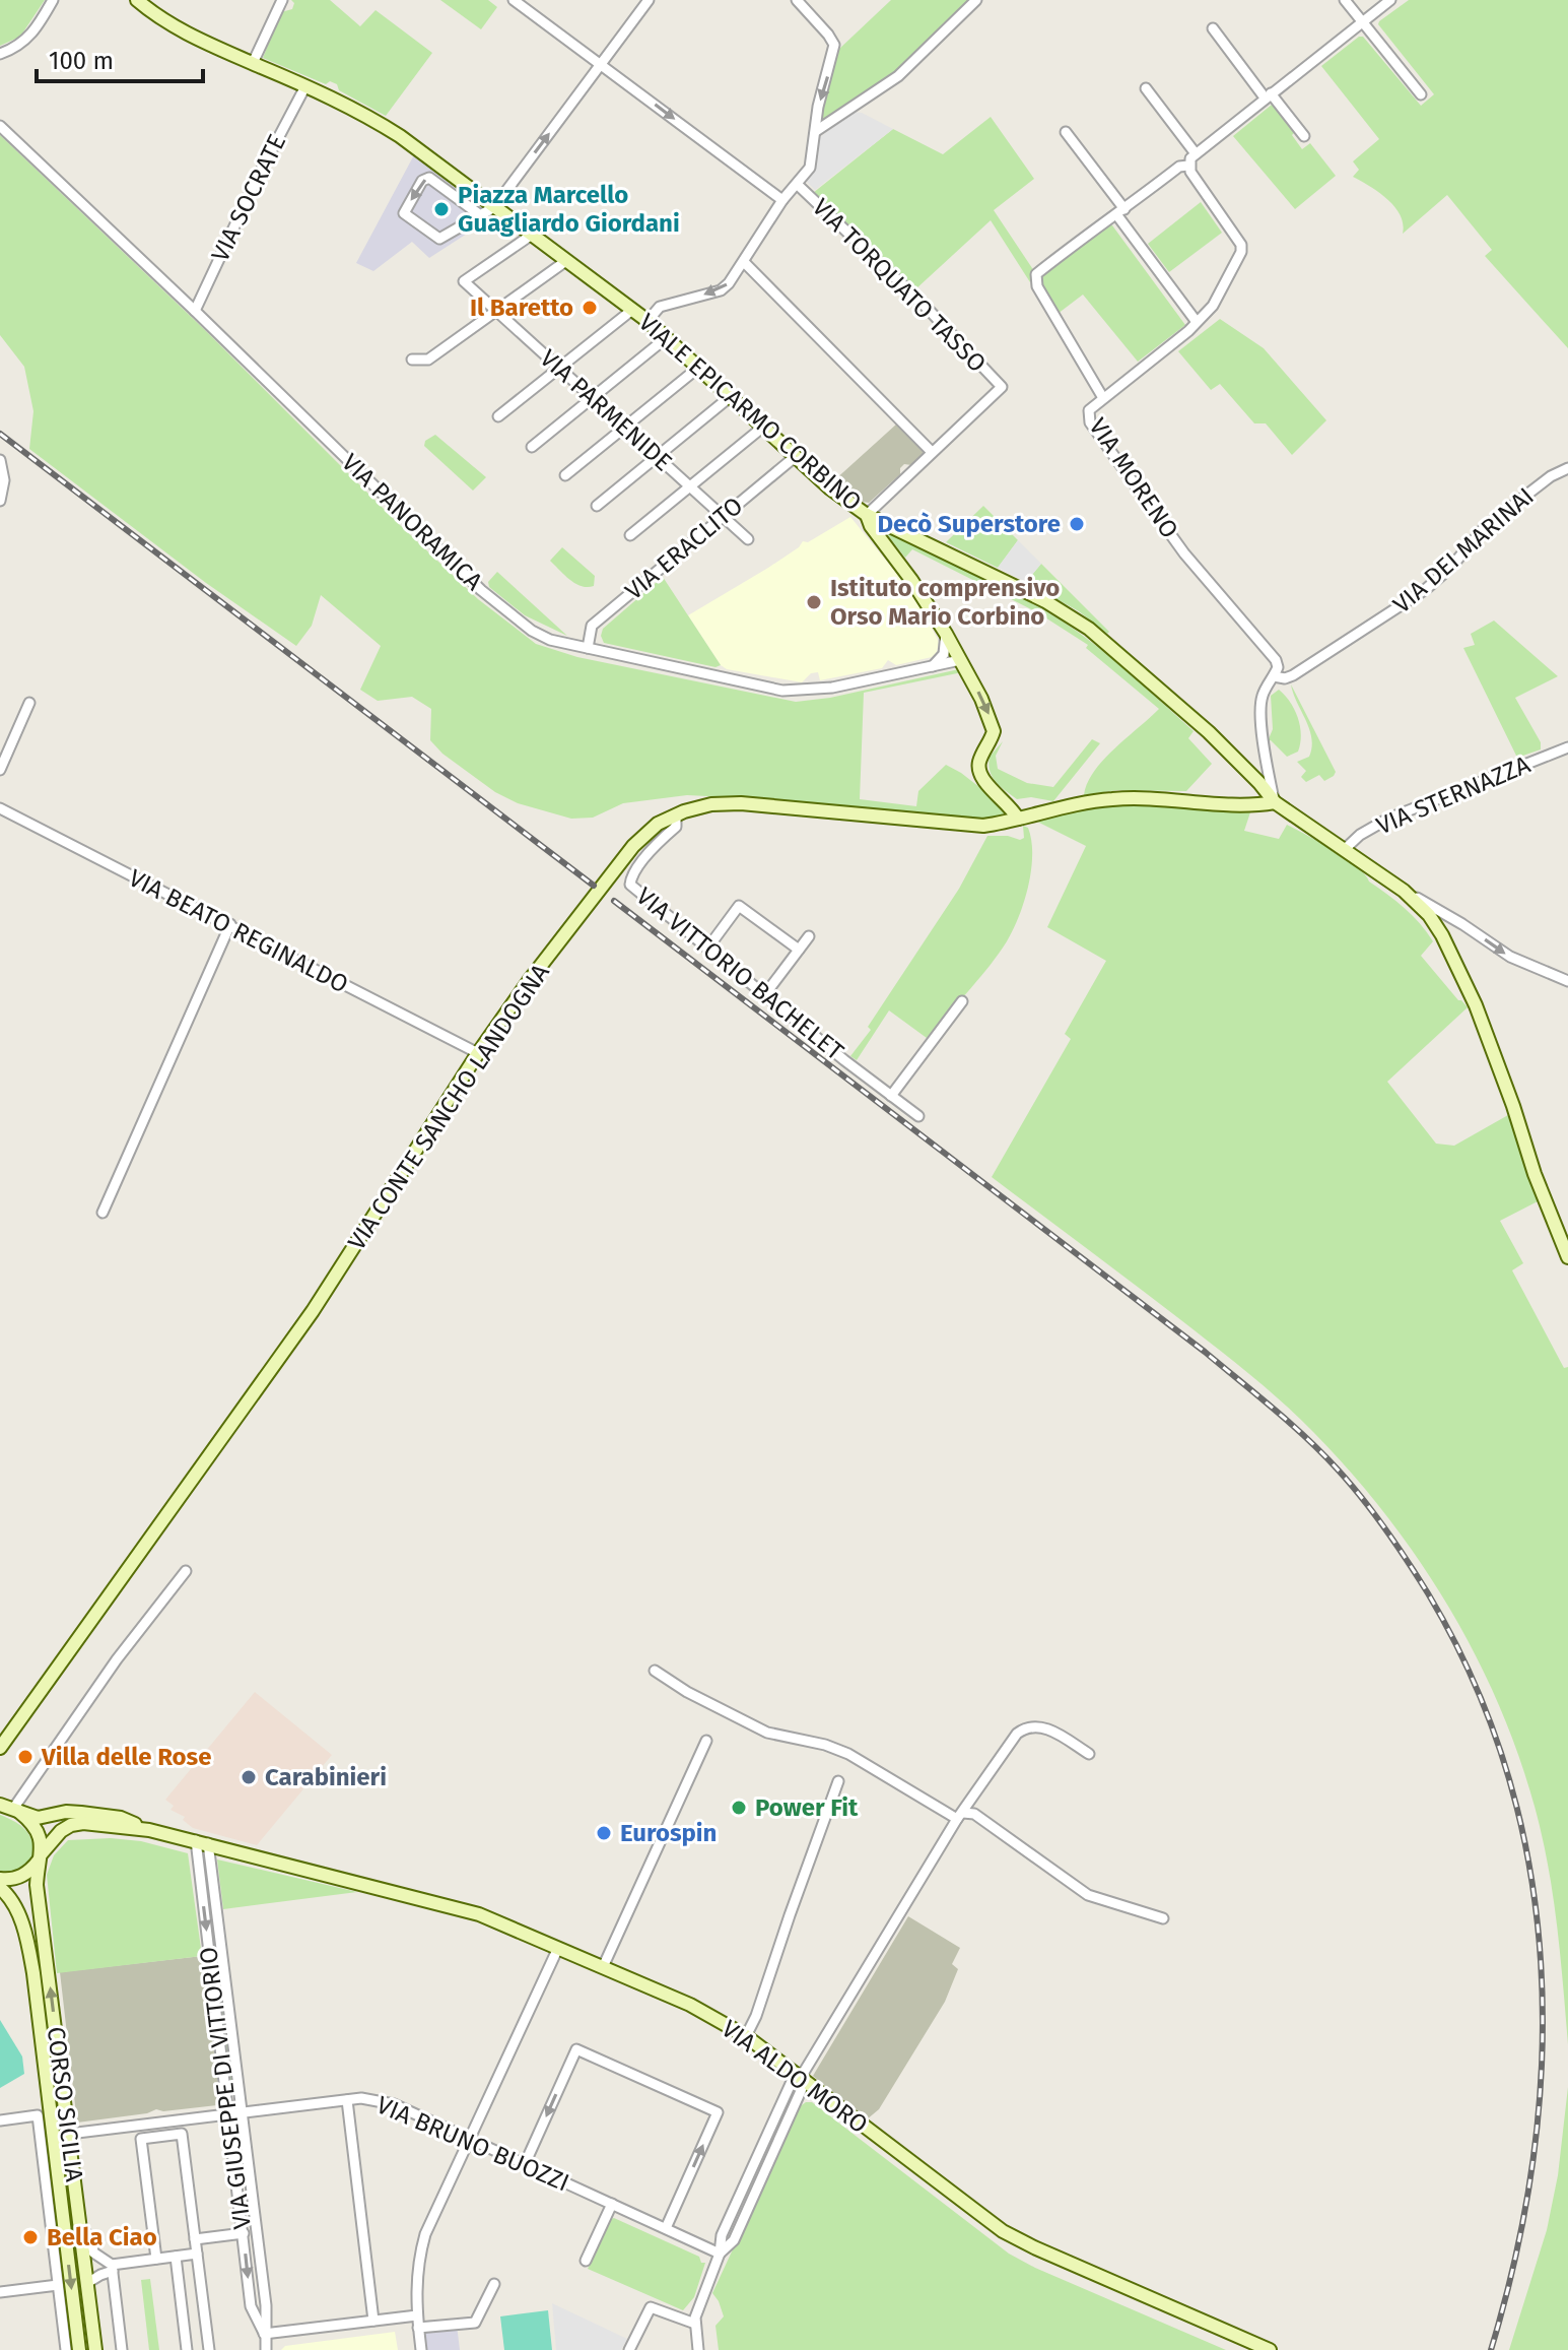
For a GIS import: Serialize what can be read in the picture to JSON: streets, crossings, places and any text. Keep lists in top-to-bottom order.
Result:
{
  "streets": {
    "main road": [
      "VIALE EPICARMO CORBINO",
      "VIA CONTE SANCHO LANDOGNA",
      "VIA ALDO MORO",
      "CORSO SICILIA"
    ],
    "street": [
      "VIA SOCRATE",
      "VIA TORQUATO TASSO",
      "VIA PARMENIDE",
      "VIA MORENO",
      "VIA PANORAMICA",
      "VIA ERACLITO",
      "VIA DEI MARINAI",
      "VIA STERNAZZA",
      "VIA BEATO REGINALDO",
      "VIA VITTORIO BACHELET",
      "VIA GIUSEPPE DI VITTORIO",
      "VIA BRUNO BUOZZI"
    ]
  },
  "crossings": [
    ["VIA SOCRATE", "VIALE EPICARMO CORBINO"],
    ["VIA SOCRATE", "VIA PANORAMICA"],
    ["VIA PARMENIDE", "VIALE EPICARMO CORBINO"],
    ["VIA PARMENIDE", "VIA ERACLITO"],
    ["VIALE EPICARMO CORBINO", "VIA ERACLITO"],
    ["VIALE EPICARMO CORBINO", "VIA STERNAZZA"],
    ["VIALE EPICARMO CORBINO", "VIA CONTE SANCHO LANDOGNA"],
    ["VIA MORENO", "VIA DEI MARINAI"],
    ["VIA PANORAMICA", "VIA ERACLITO"],
    ["VIA BEATO REGINALDO", "VIA CONTE SANCHO LANDOGNA"],
    ["VIA VITTORIO BACHELET", "VIA CONTE SANCHO LANDOGNA"],
    ["VIA ALDO MORO", "VIA GIUSEPPE DI VITTORIO"],
    ["VIA GIUSEPPE DI VITTORIO", "VIA BRUNO BUOZZI"],
    ["CORSO SICILIA", "VIA BRUNO BUOZZI"]
  ],
  "places": [
    "Piazza Marcello Guagliardo Giordani",
    "Il Baretto",
    "Decò Superstore",
    "Istituto comprensivo Orso Mario Corbino",
    "Villa delle Rose",
    "Carabinieri",
    "Power Fit",
    "Eurospin",
    "Bella Ciao"
  ],
  "scale_bar": "100 m"
}
